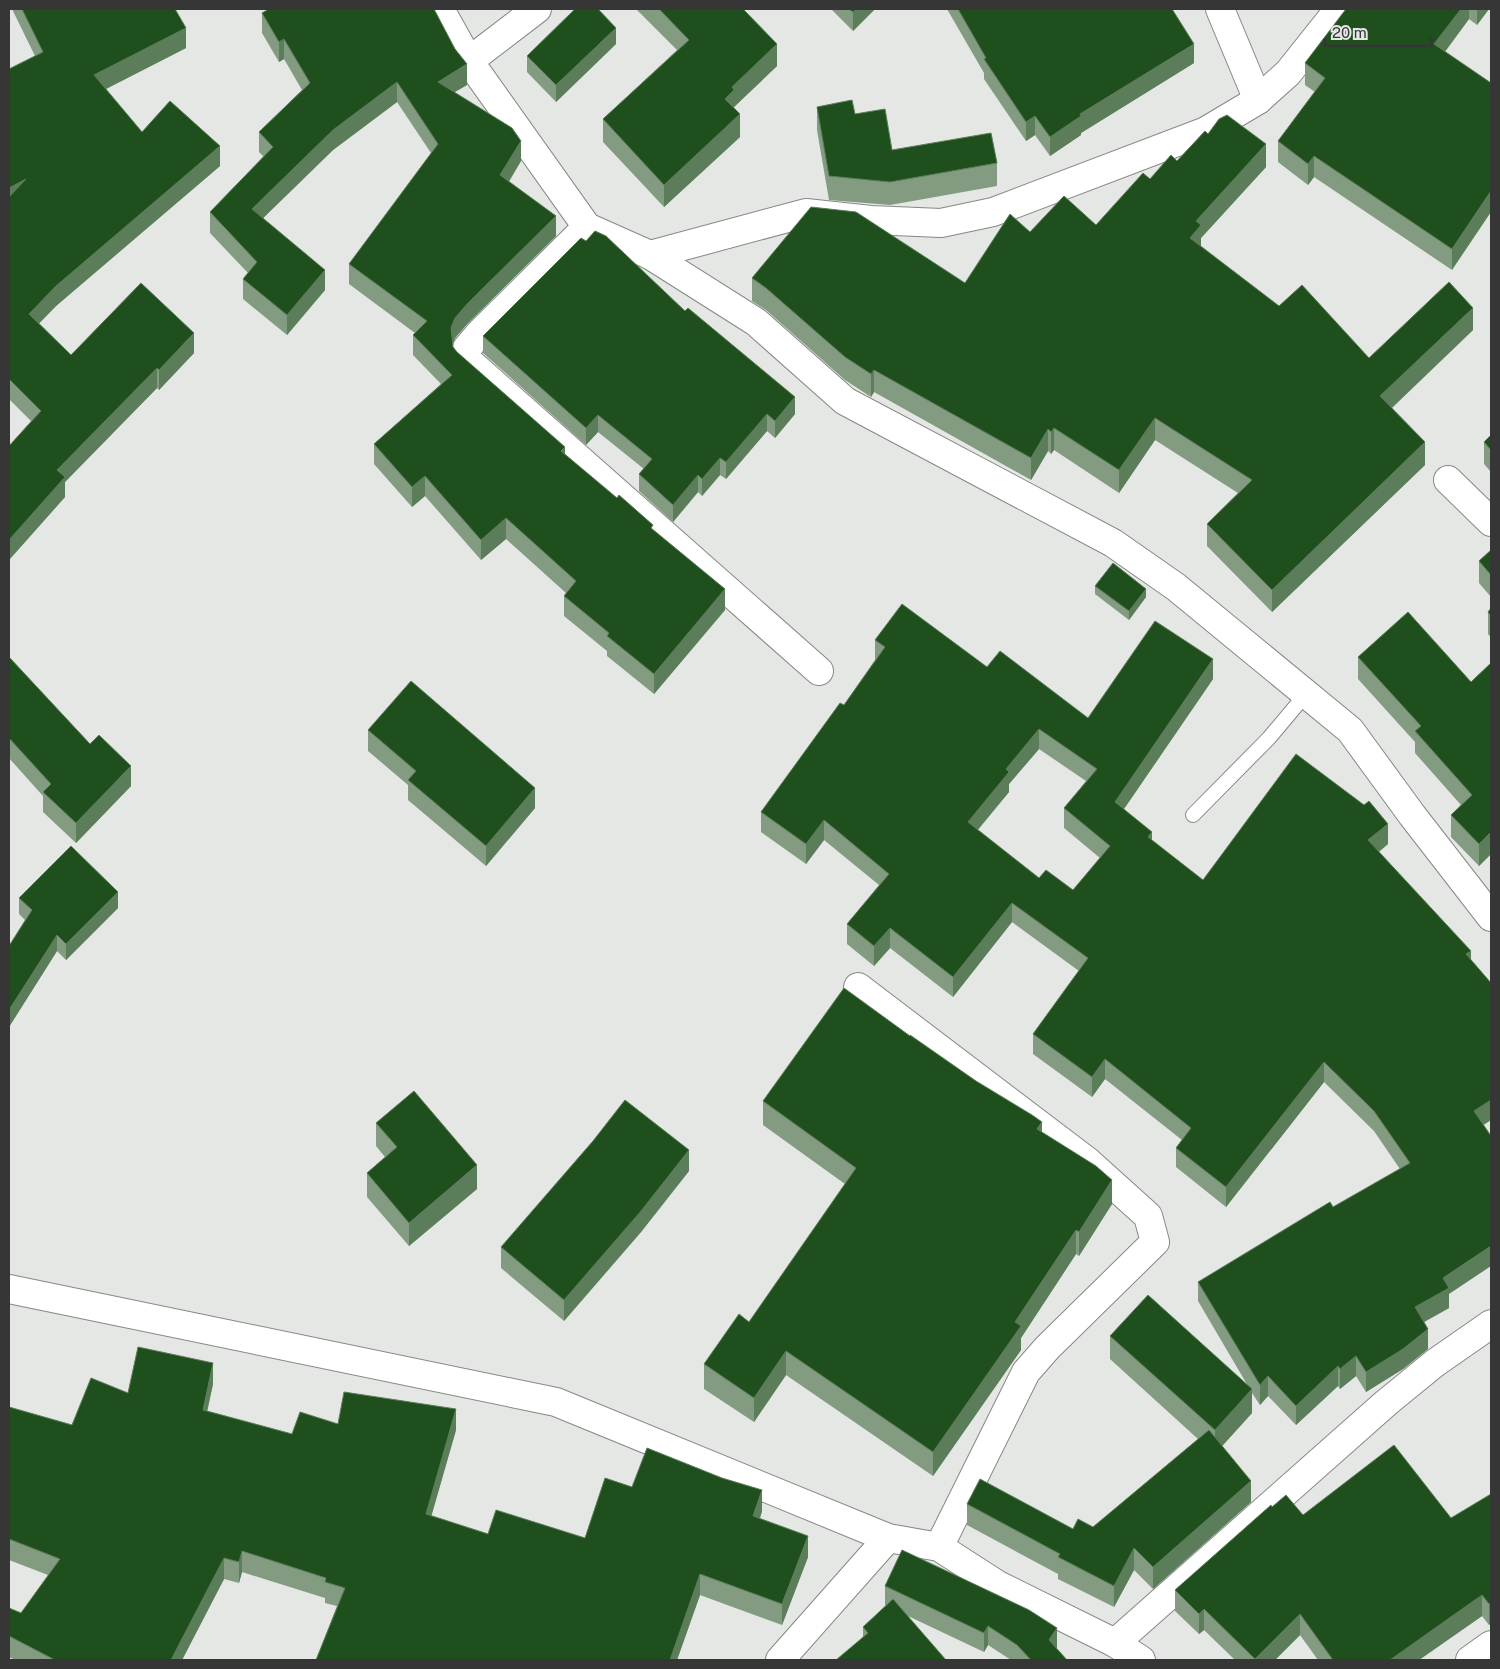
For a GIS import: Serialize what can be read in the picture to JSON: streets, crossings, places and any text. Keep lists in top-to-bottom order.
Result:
{
  "scale_bar": "20 m"
}
